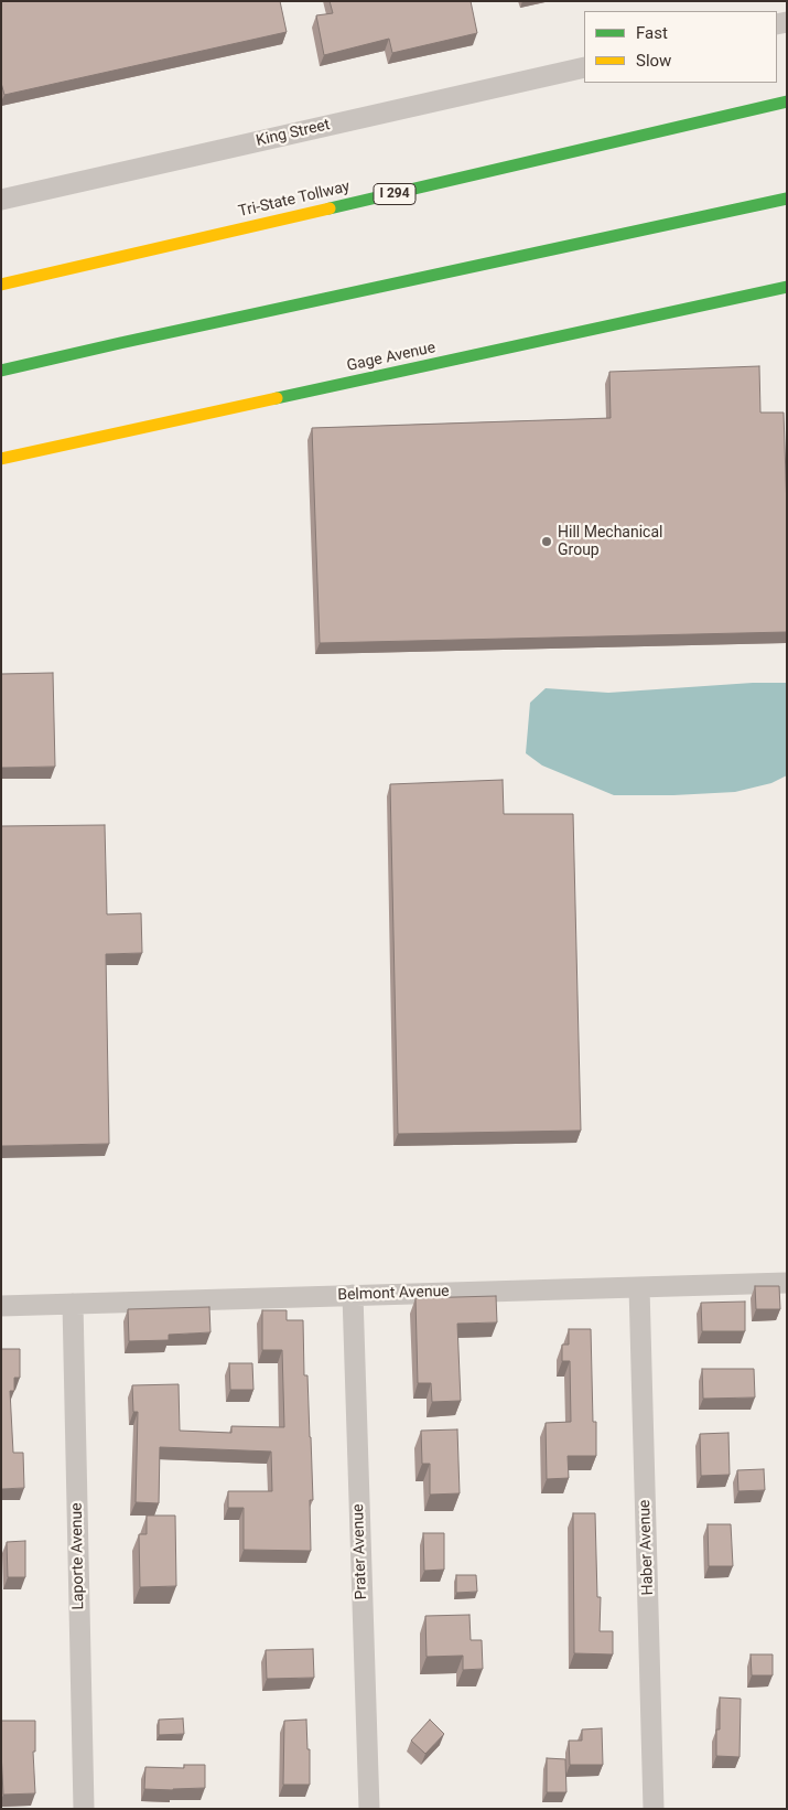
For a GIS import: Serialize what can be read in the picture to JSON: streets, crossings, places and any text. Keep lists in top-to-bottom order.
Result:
{
  "streets": {
    "main road": ["I 294", "Tri-State Tollway", "Gage Avenue"],
    "street": [
      "King Street",
      "Belmont Avenue",
      "Haber Avenue",
      "Prater Avenue",
      "Laporte Avenue"
    ]
  },
  "crossings": [
    ["Belmont Avenue", "Haber Avenue"],
    ["Belmont Avenue", "Prater Avenue"],
    ["Belmont Avenue", "Laporte Avenue"]
  ],
  "places": ["Hill Mechanical Group"],
  "legend": ["Fast", "Slow"]
}
